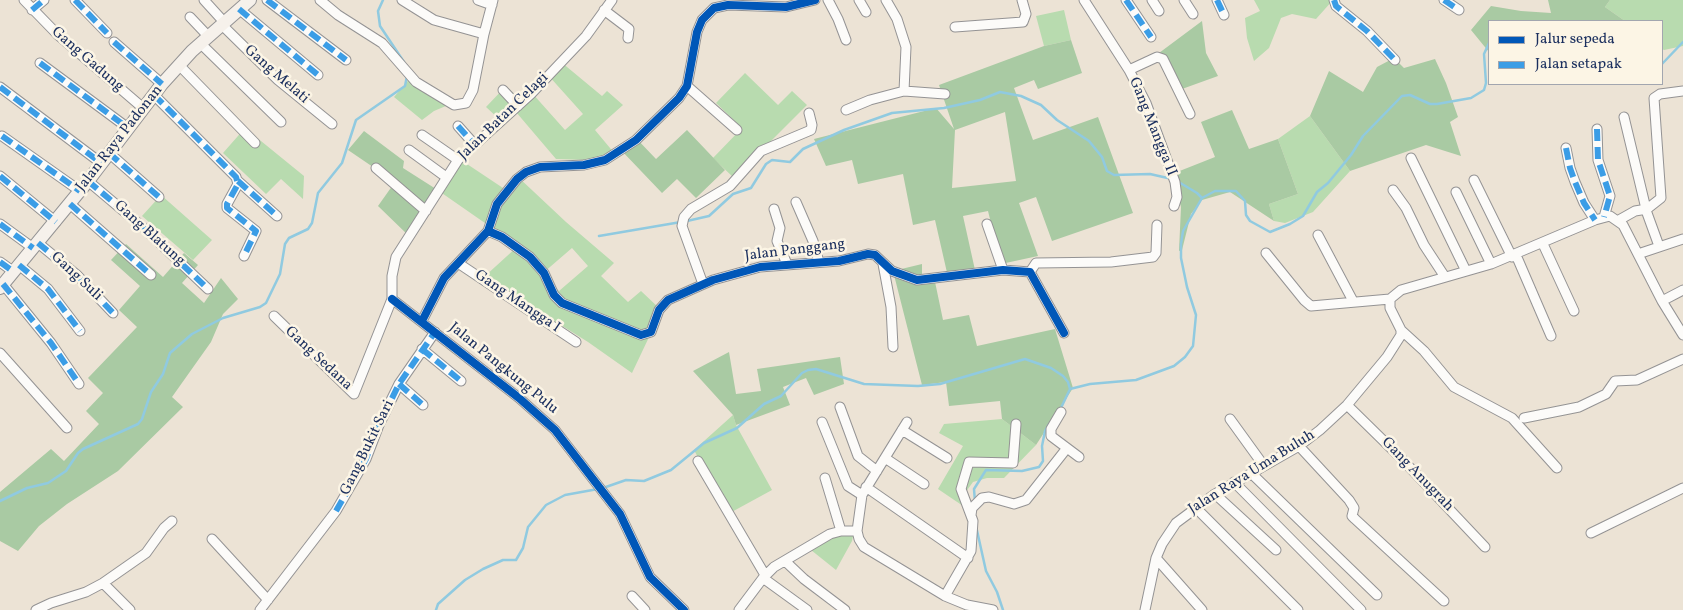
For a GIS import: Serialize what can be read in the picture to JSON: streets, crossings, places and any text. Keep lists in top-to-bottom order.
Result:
{
  "streets": {
    "main road": ["Jalan Raya Padonan"],
    "street": [
      "Gang Gadung",
      "Gang Melati",
      "Jalan Batan Celagi",
      "Gang Mangga II",
      "Gang Blatung",
      "Jalan Panggang",
      "Gang Suli",
      "Gang Mangga I",
      "Gang Sedana",
      "Jalan Pangkung Pulu",
      "Gang Bukit Sari",
      "Jalan Raya Uma Buluh",
      "Gang Anugrah"
    ]
  },
  "crossings": [
    ["Gang Gadung", "Jalan Raya Padonan"],
    ["Gang Melati", "Jalan Raya Padonan"],
    ["Jalan Batan Celagi", "Gang Sedana"],
    ["Jalan Batan Celagi", "Jalan Pangkung Pulu"],
    ["Jalan Raya Padonan", "Gang Blatung"],
    ["Jalan Raya Padonan", "Gang Suli"],
    ["Gang Sedana", "Jalan Pangkung Pulu"],
    ["Jalan Pangkung Pulu", "Gang Bukit Sari"],
    ["Jalan Raya Uma Buluh", "Gang Anugrah"]
  ],
  "legend": ["Jalur sepeda", "Jalan setapak"]
}
